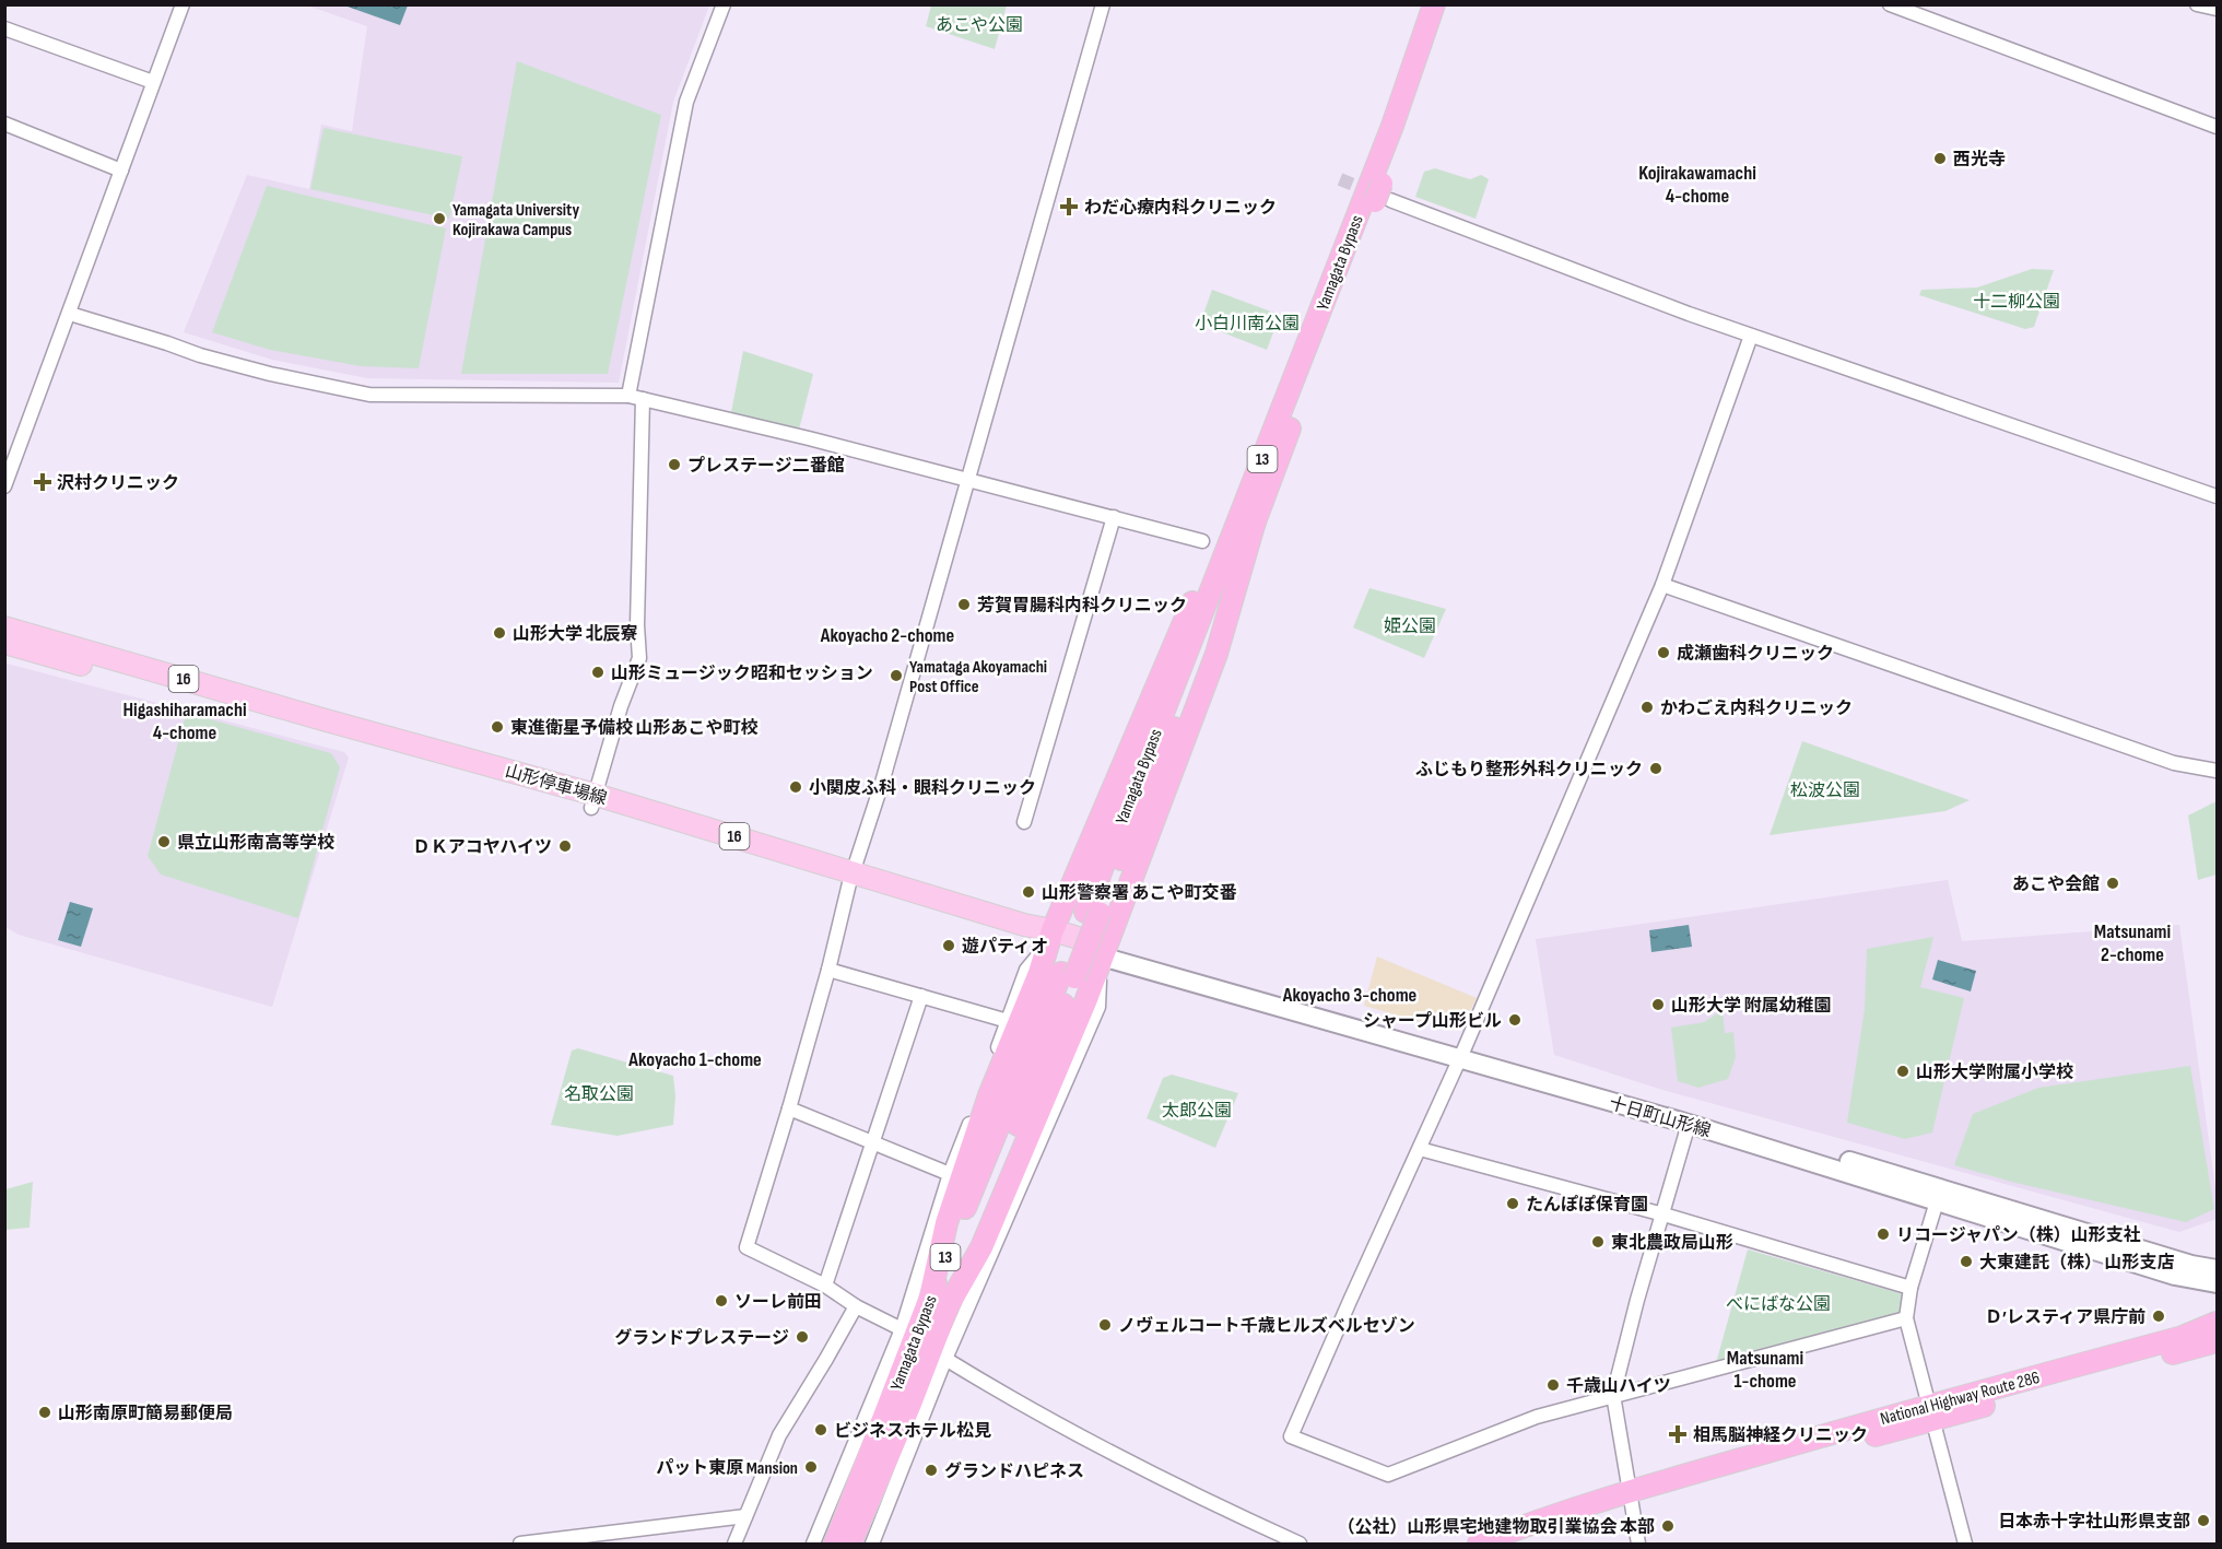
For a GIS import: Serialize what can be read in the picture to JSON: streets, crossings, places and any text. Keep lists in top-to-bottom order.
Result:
{
  "streets": {
    "highway": ["Yamagata Bypass", "13", "National Highway Route 286"],
    "main road": ["16", "山形停車場線", "十日町山形線"]
  },
  "crossings": [
    ["山形停車場線", "十日町山形線"]
  ],
  "districts": [
    "Kojirakawamachi 4-chome",
    "Akoyacho 2-chome",
    "Higashiharamachi 4-chome",
    "Matsunami 2-chome",
    "Akoyacho 3-chome",
    "Akoyacho 1-chome",
    "Matsunami 1-chome"
  ],
  "parks": [
    "あこや公園",
    "十二柳公園",
    "小白川南公園",
    "姫公園",
    "松波公園",
    "名取公園",
    "太郎公園",
    "べにばな公園"
  ],
  "places": {
    "other": [
      "西光寺",
      "Yamagata University Kojirakawa Campus",
      "プレステージ二番館",
      "芳賀胃腸科内科クリニック",
      "山形大学 北辰寮",
      "成瀬歯科クリニック",
      "山形ミュージック昭和セッション",
      "Yamataga Akoyamachi Post Office",
      "かわごえ内科クリニック",
      "東進衛星予備校 山形あこや町校",
      "ふじもり整形外科クリニック",
      "小関皮ふ科・眼科クリニック",
      "県立山形南高等学校",
      "ＤＫアコヤハイツ",
      "あこや会館",
      "山形警察署 あこや町交番",
      "遊パティオ",
      "山形大学 附属幼稚園",
      "シャープ山形ビル",
      "山形大学附属小学校",
      "たんぽぽ保育園",
      "リコージャパン（株）山形支社",
      "東北農政局山形",
      "大東建託（株） 山形支店",
      "ソーレ前田",
      "Ｄ’レスティア県庁前",
      "ノヴェルコート千歳ヒルズベルセゾン",
      "グランドプレステージ",
      "千歳山ハイツ",
      "山形南原町簡易郵便局",
      "ビジネスホテル松見",
      "パット東原 Mansion",
      "グランドハピネス",
      "日本赤十字社山形県支部",
      "（公社）山形県宅地建物取引業協会 本部"
    ],
    "health": ["わだ心療内科クリニック", "沢村クリニック", "相馬脳神経クリニック"]
  }
}
